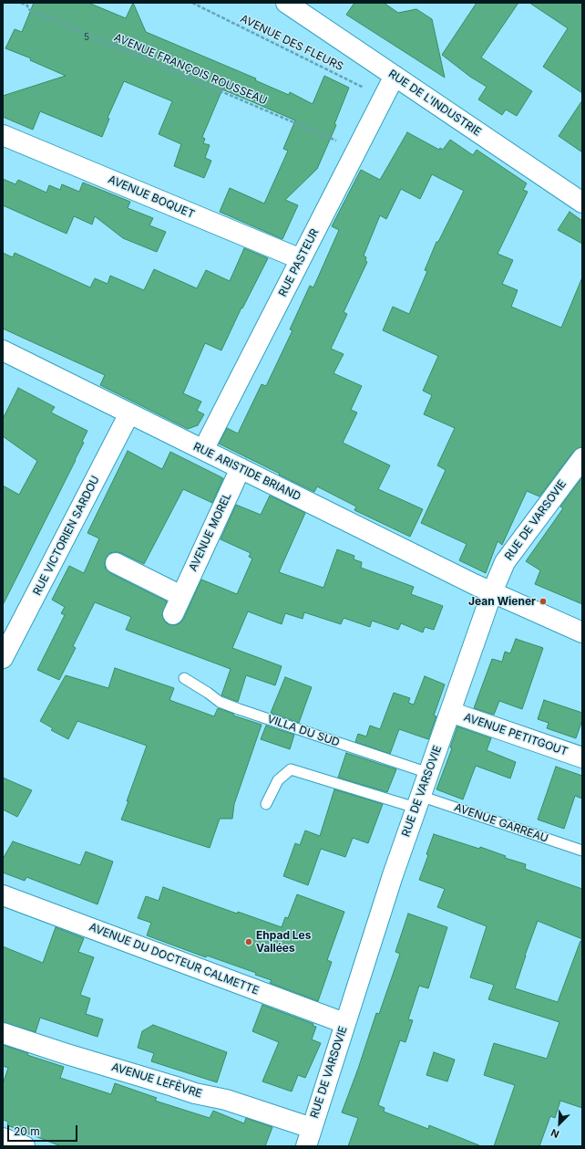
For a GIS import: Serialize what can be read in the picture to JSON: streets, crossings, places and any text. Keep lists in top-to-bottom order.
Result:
{
  "streets": {
    "street": [
      "RUE DE L'INDUSTRIE",
      "AVENUE BOQUET",
      "RUE PASTEUR",
      "RUE ARISTIDE BRIAND",
      "RUE DE VARSOVIE",
      "AVENUE MOREL",
      "RUE VICTORIEN SARDOU",
      "AVENUE PETITGOUT",
      "AVENUE DU DOCTEUR CALMETTE",
      "AVENUE LEFÈVRE"
    ],
    "lane": ["VILLA DU SUD", "AVENUE GARREAU"],
    "path": ["AVENUE DES FLEURS", "AVENUE FRANÇOIS ROUSSEAU"]
  },
  "crossings": [
    ["AVENUE DES FLEURS", "RUE PASTEUR"],
    ["AVENUE FRANÇOIS ROUSSEAU", "RUE PASTEUR"],
    ["RUE DE L'INDUSTRIE", "RUE PASTEUR"],
    ["AVENUE BOQUET", "RUE PASTEUR"],
    ["RUE PASTEUR", "RUE ARISTIDE BRIAND"],
    ["RUE ARISTIDE BRIAND", "RUE DE VARSOVIE"],
    ["RUE ARISTIDE BRIAND", "AVENUE MOREL"],
    ["RUE ARISTIDE BRIAND", "RUE VICTORIEN SARDOU"],
    ["RUE DE VARSOVIE", "VILLA DU SUD"],
    ["RUE DE VARSOVIE", "AVENUE PETITGOUT"],
    ["RUE DE VARSOVIE", "AVENUE GARREAU"],
    ["RUE DE VARSOVIE", "AVENUE DU DOCTEUR CALMETTE"],
    ["RUE DE VARSOVIE", "AVENUE LEFÈVRE"]
  ],
  "places": ["Jean Wiener", "Ehpad Les Vallées"],
  "house_numbers": ["5"],
  "scale_bar": "20 m",
  "north": "bottom left"
}
